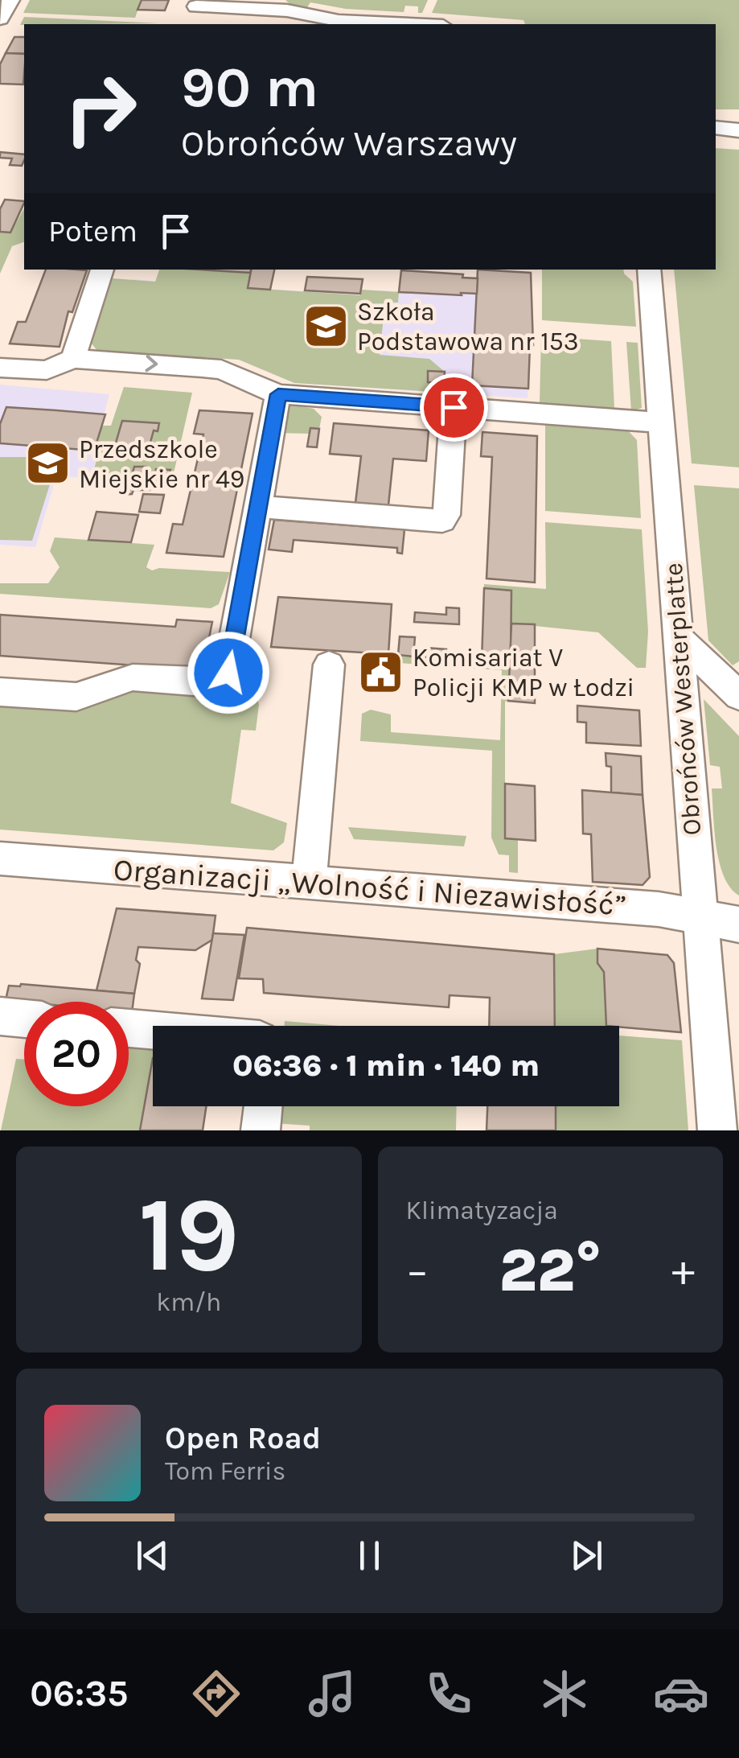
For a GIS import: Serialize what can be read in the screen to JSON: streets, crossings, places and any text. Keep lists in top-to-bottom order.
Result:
{
  "streets": {
    "street": ["Obrońców Westerplatte", "Organizacji „Wolność i Niezawisłość”"]
  },
  "crossings": [
    ["Obrońców Westerplatte", "Organizacji „Wolność i Niezawisłość”"]
  ],
  "places": {
    "school or university": ["Szkoła Podstawowa nr 153", "Przedszkole Miejskie nr 49"],
    "public building": ["Komisariat V Policji KMP w Łodzi"]
  },
  "page": {
    "turn": ["90 m", "Obrońców Warszawy"],
    "then": "Potem",
    "limit": "20",
    "trip": "06:36 · 1 min · 140 m",
    "tile": [
      ["19", "km/h"],
      "Klimatyzacja"
    ],
    "heat": ["−", "22°", "+"],
    "song": ["Open Road", "Tom Ferris"],
    "tabs": "06:35"
  }
}
